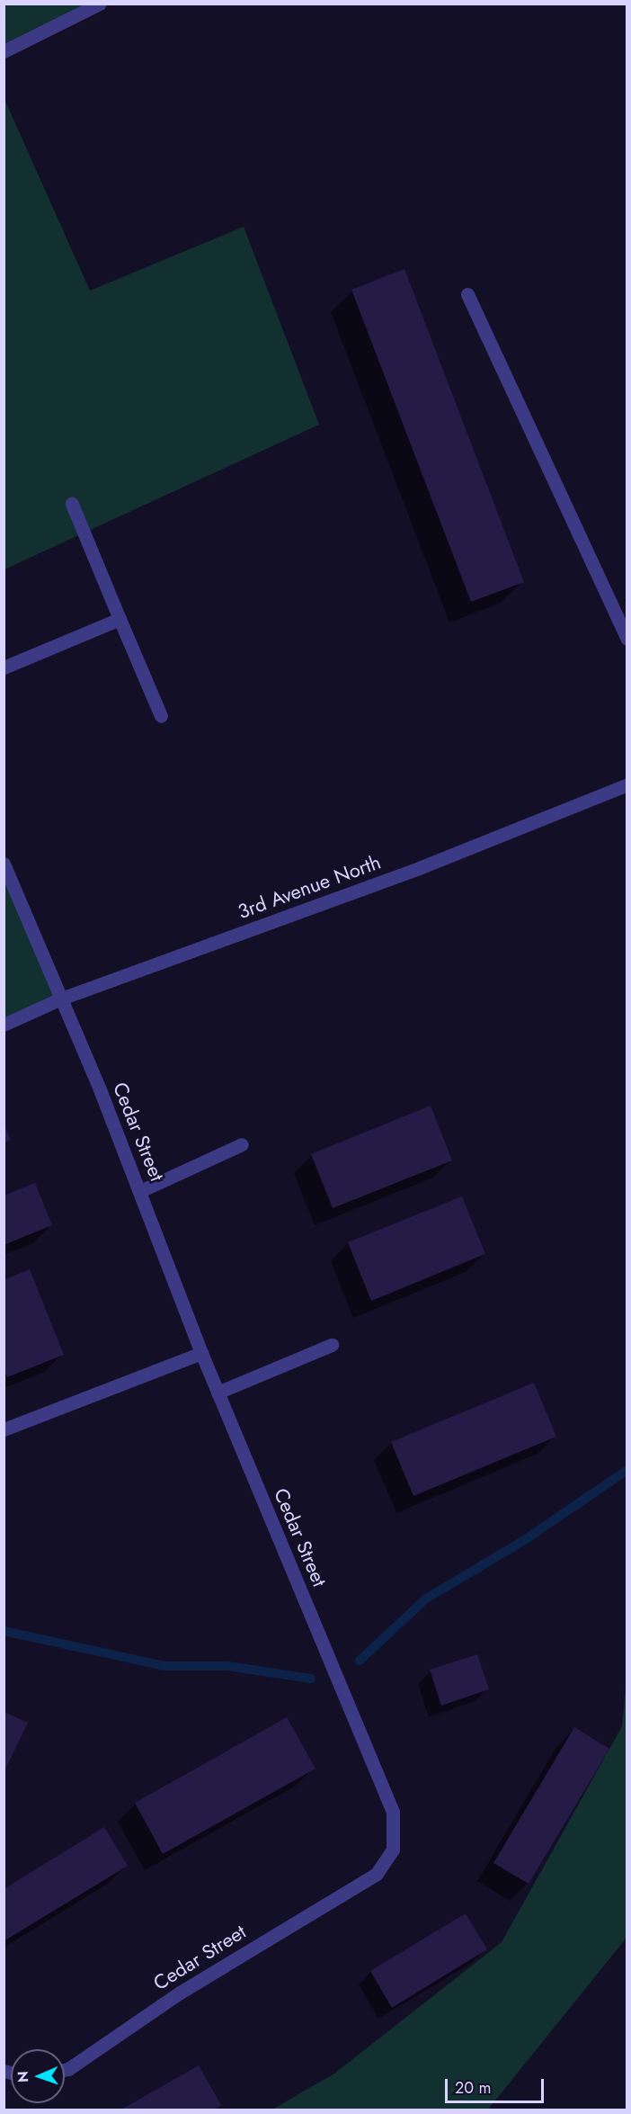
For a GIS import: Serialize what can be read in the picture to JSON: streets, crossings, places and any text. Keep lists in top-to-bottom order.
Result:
{
  "streets": {
    "street": ["3rd Avenue North", "Cedar Street"]
  },
  "crossings": [
    ["3rd Avenue North", "Cedar Street"]
  ],
  "scale_bar": "20 m",
  "north": "left"
}
